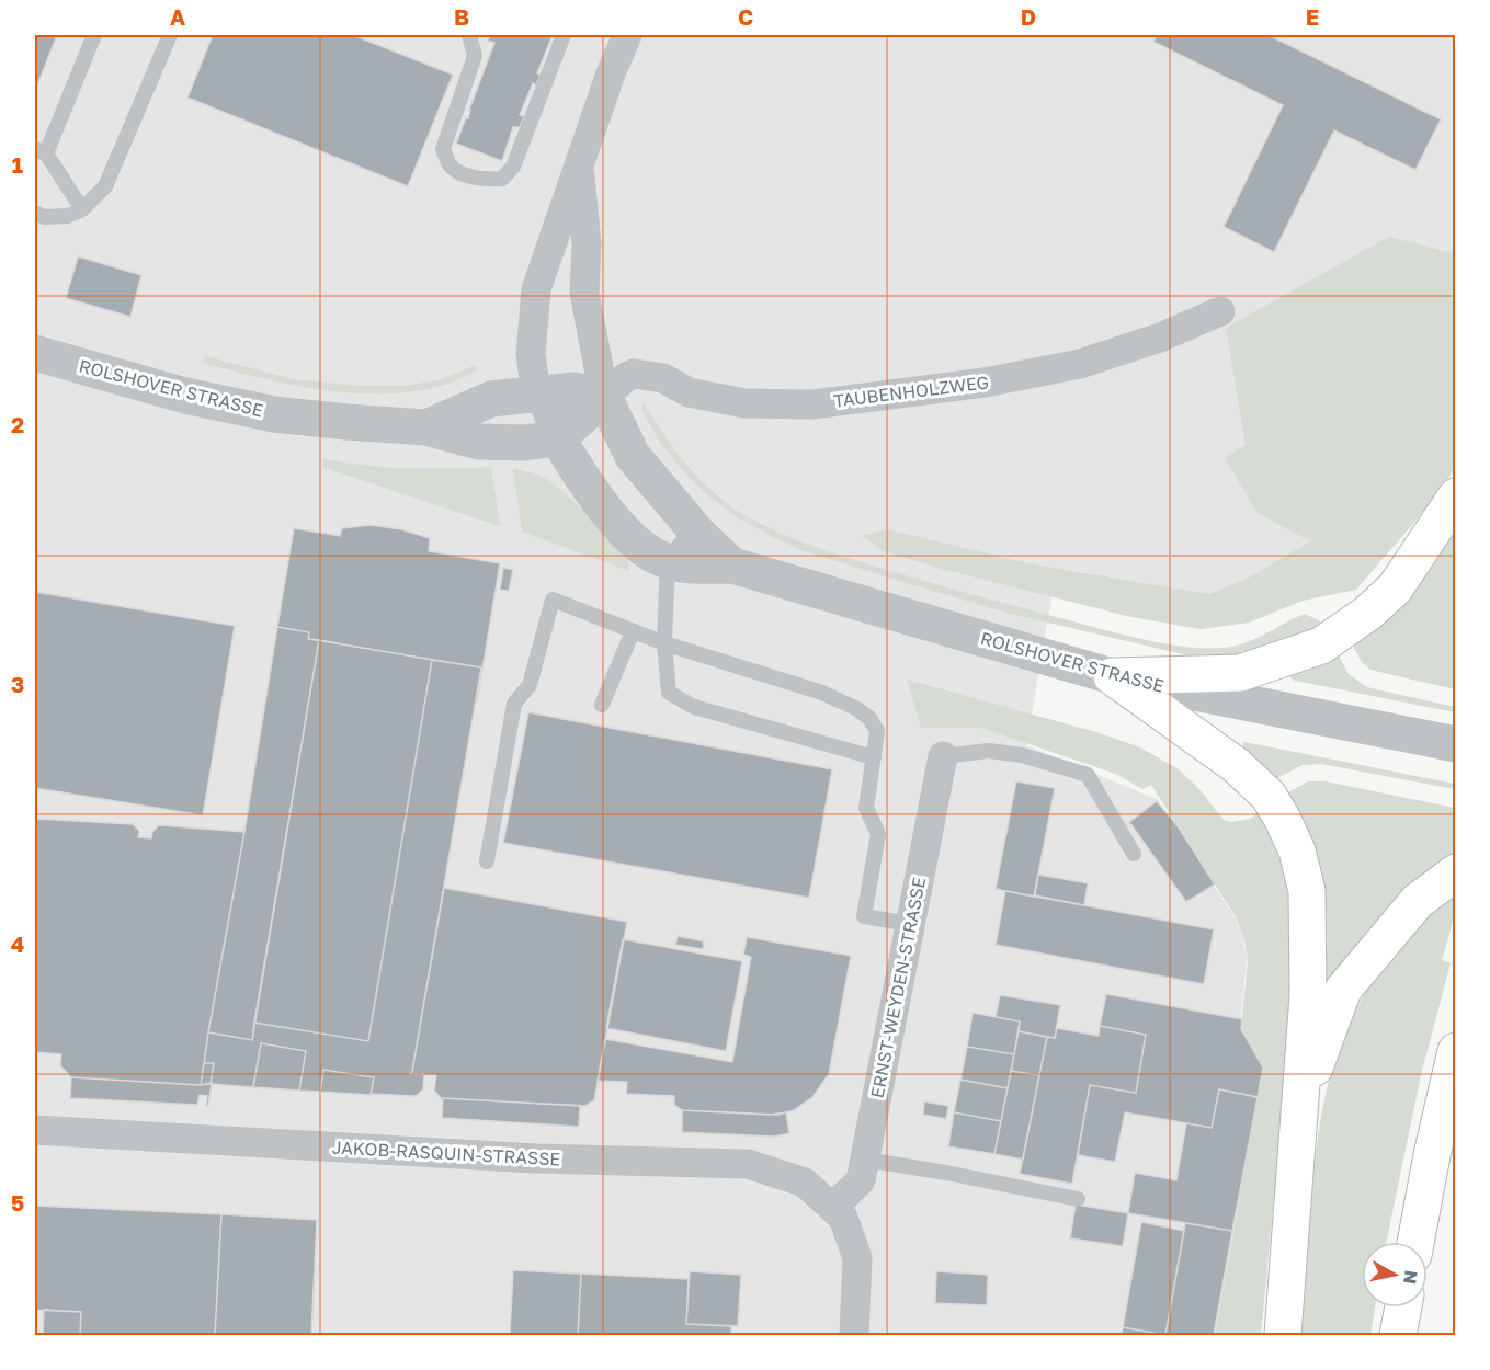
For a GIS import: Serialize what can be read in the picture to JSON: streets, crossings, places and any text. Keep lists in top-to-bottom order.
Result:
{
  "streets": {
    "street": [
      "ROLSHOVER STRASSE",
      "TAUBENHOLZWEG",
      "ERNST-WEYDEN-STRASSE",
      "JAKOB-RASQUIN-STRASSE"
    ]
  },
  "crossings": [
    ["ROLSHOVER STRASSE", "TAUBENHOLZWEG"],
    ["ERNST-WEYDEN-STRASSE", "JAKOB-RASQUIN-STRASSE"]
  ],
  "north": "right",
  "grid": {
    "columns": [
      "A",
      "B",
      "C",
      "D",
      "E"
    ],
    "rows": [
      "1",
      "2",
      "3",
      "4",
      "5"
    ]
  }
}
